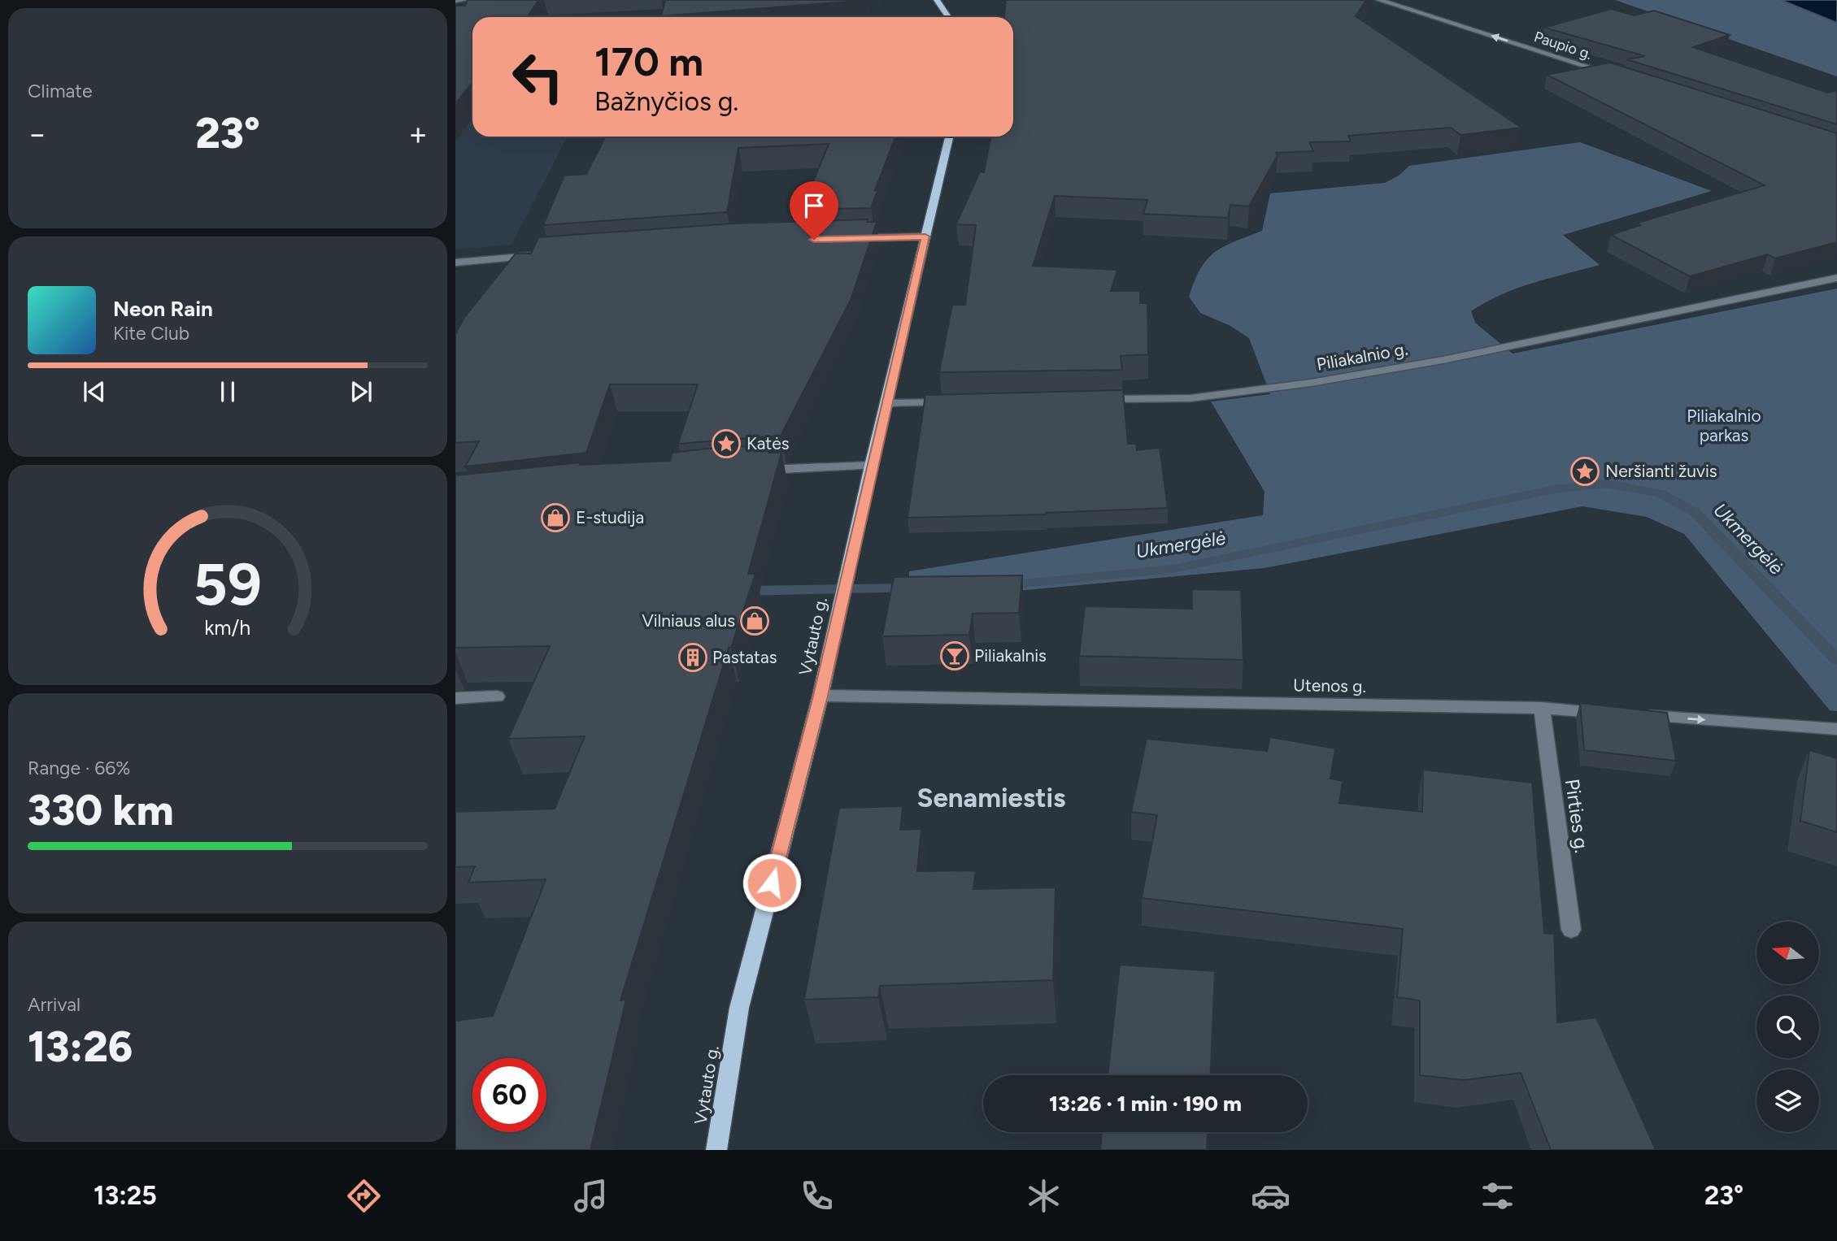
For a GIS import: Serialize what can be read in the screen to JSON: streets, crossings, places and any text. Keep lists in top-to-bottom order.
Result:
{
  "streets": {
    "main road": ["Vytauto g."],
    "street": [
      "Paupio g.",
      "Piliakalnio g.",
      "Utenos g.",
      "Pirties g."
    ]
  },
  "crossings": [
    ["Vytauto g.", "Utenos g."],
    ["Utenos g.", "Pirties g."]
  ],
  "one_way": ["Paupio g."],
  "districts": ["Senamiestis"],
  "water": ["Ukmergėlė"],
  "parks": ["Piliakalnio parkas"],
  "places": {
    "place": ["Katės", "Neršianti žuvis"],
    "shop": ["E-studija", "Vilniaus alus"],
    "bar": ["Piliakalnis"],
    "building": ["Pastatas"]
  },
  "north": "left",
  "page": {
    "tile": [
      "Climate",
      ["Range · 66%", "330 km"],
      ["Arrival", "13:26"]
    ],
    "turn": ["170 m", "Bažnyčios g."],
    "heat": ["−", "23°", "+"],
    "song": ["Neon Rain", "Kite Club"],
    "limit": "60",
    "trip": "13:26 · 1 min · 190 m",
    "tabs": ["13:25", "23°"],
    "gauge": ["59", "km/h"]
  }
}
